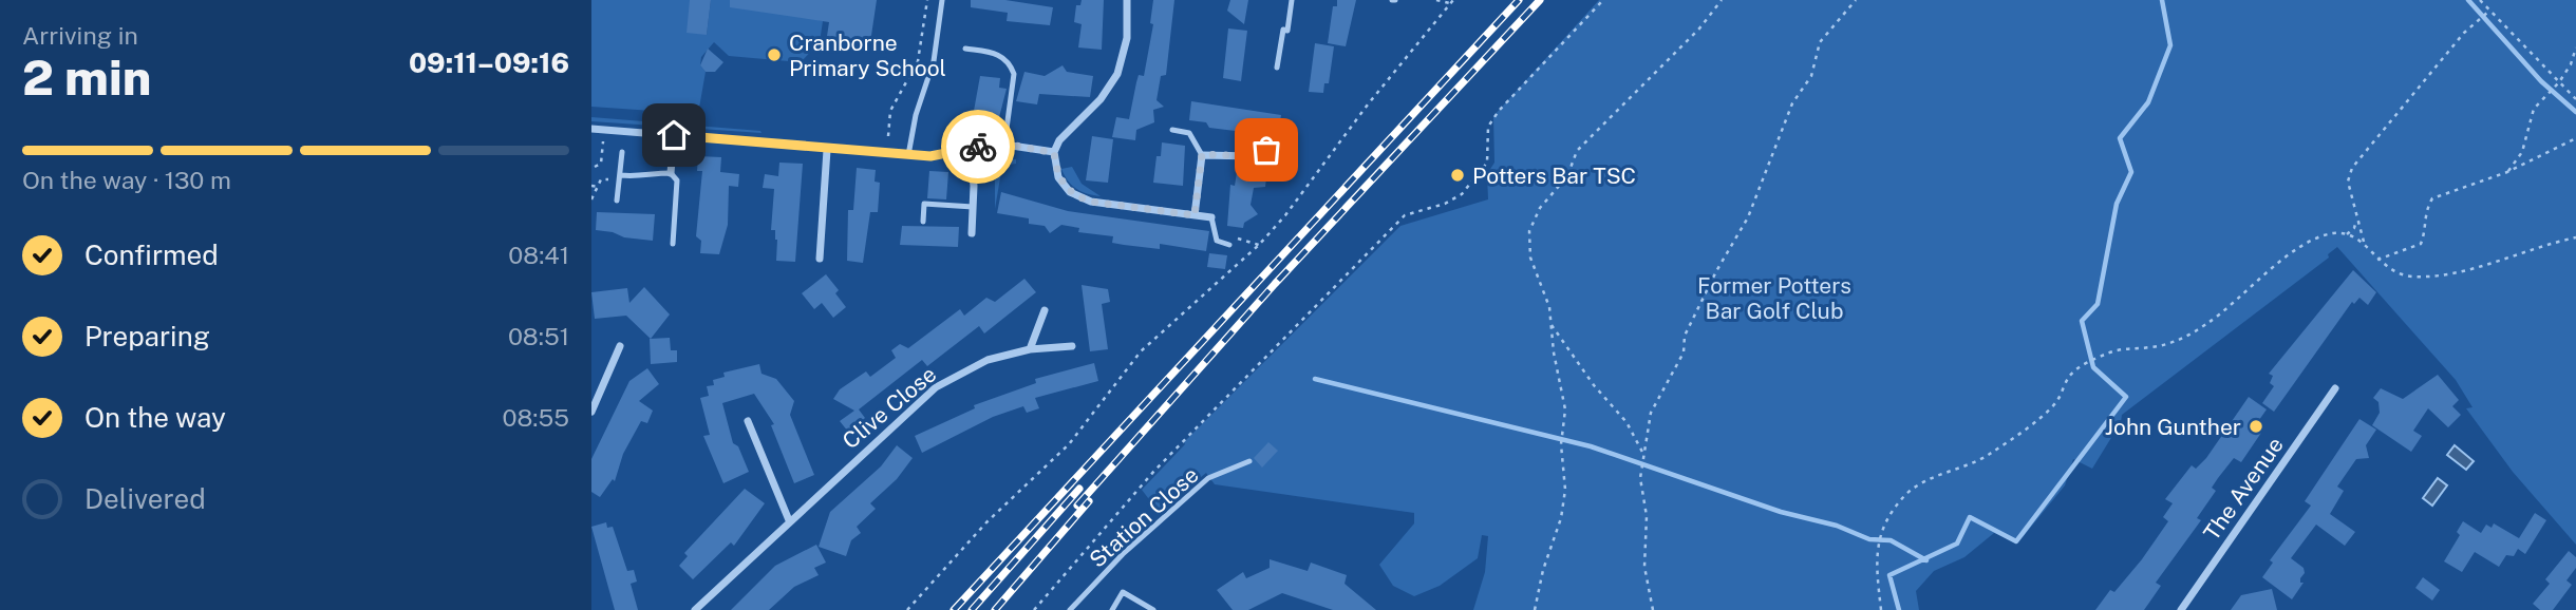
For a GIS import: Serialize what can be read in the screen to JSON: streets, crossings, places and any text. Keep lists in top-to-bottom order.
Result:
{
  "streets": {
    "street": ["Clive Close", "The Avenue"],
    "lane": ["Station Close"]
  },
  "parks": ["Former Potters Bar Golf Club"],
  "places": ["Cranborne Primary School", "Potters Bar TSC", "John Gunther"],
  "page": {
    "heading": ["2 min", "Arriving in", "09:11–09:16"],
    "bar": "On the way · 130 m",
    "list": [
      ["Confirmed", "08:41"],
      ["Preparing", "08:51"],
      ["On the way", "08:55"],
      "Delivered"
    ]
  }
}
